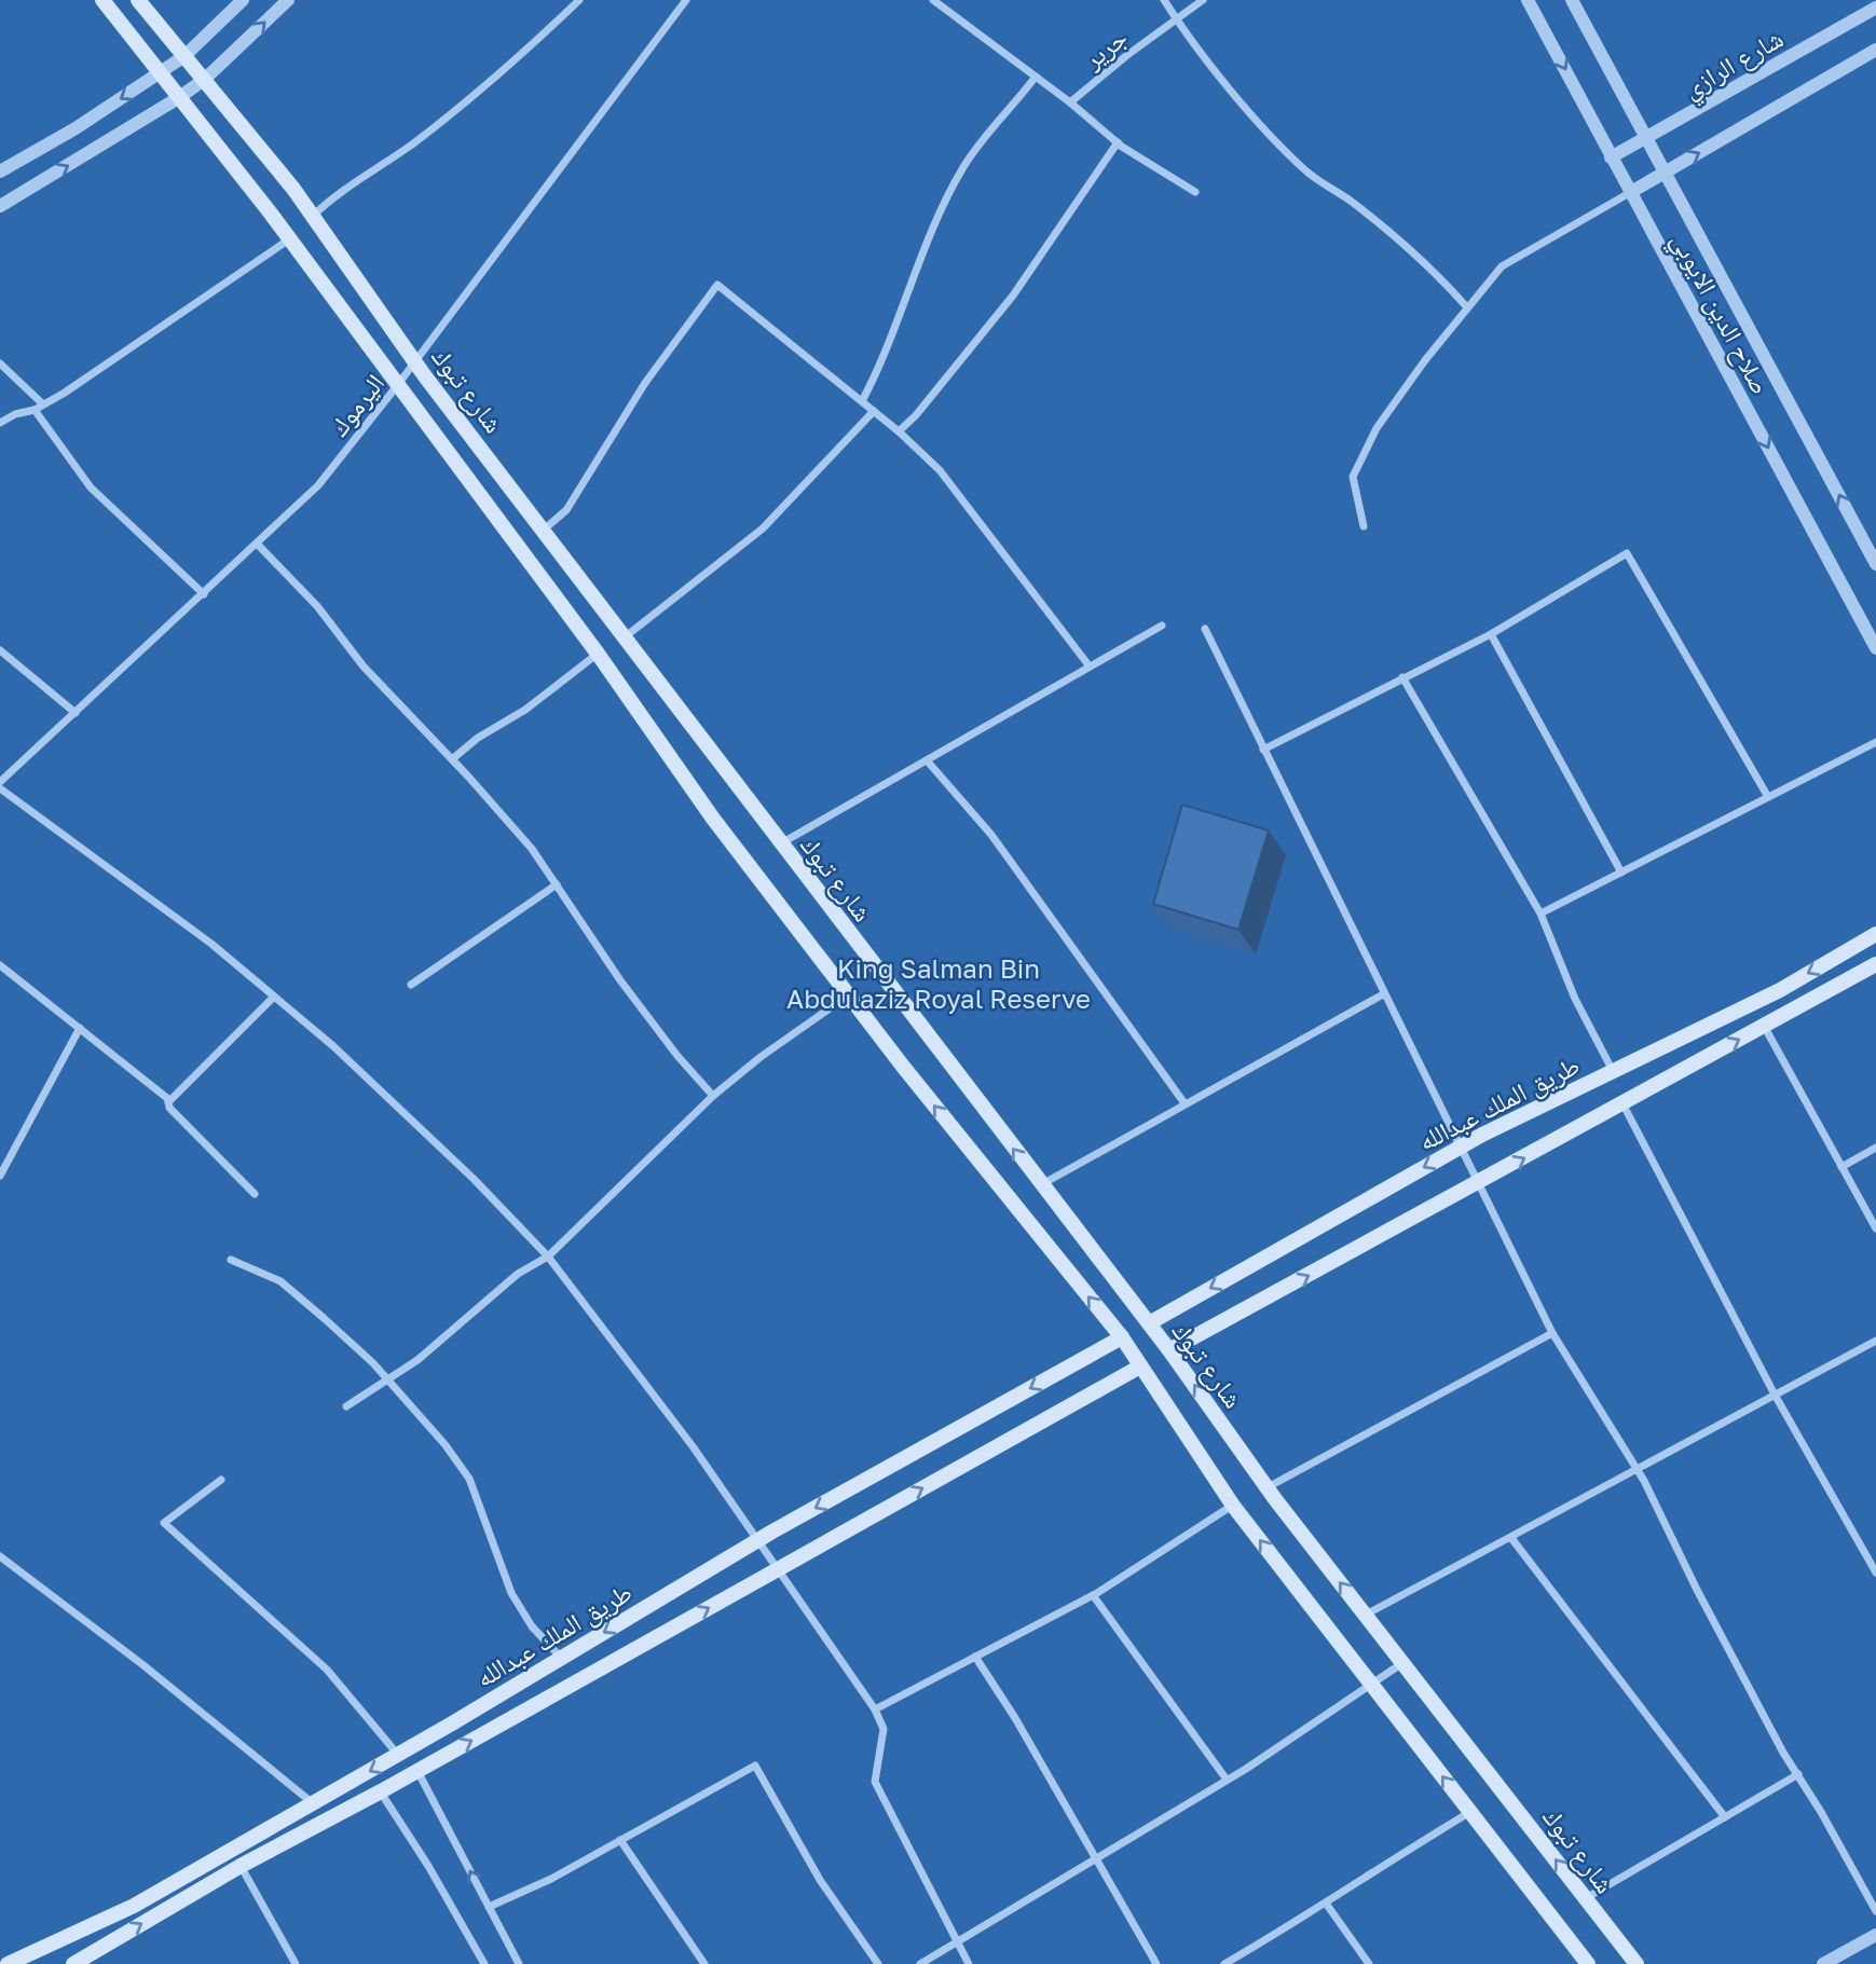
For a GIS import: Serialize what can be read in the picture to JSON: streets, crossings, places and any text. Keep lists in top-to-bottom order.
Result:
{
  "streets": {
    "main road": ["شارع تبوك", "طريق الملك عبدالله"],
    "street": [
      "جرير",
      "شارع الرازي",
      "صلاح الدين الايوبي",
      "اليرموك"
    ]
  },
  "crossings": [
    ["شارع الرازي", "صلاح الدين الايوبي"],
    ["شارع تبوك", "اليرموك"],
    ["شارع تبوك", "طريق الملك عبدالله"]
  ],
  "parks": ["King Salman Bin Abdulaziz Royal Reserve"]
}
